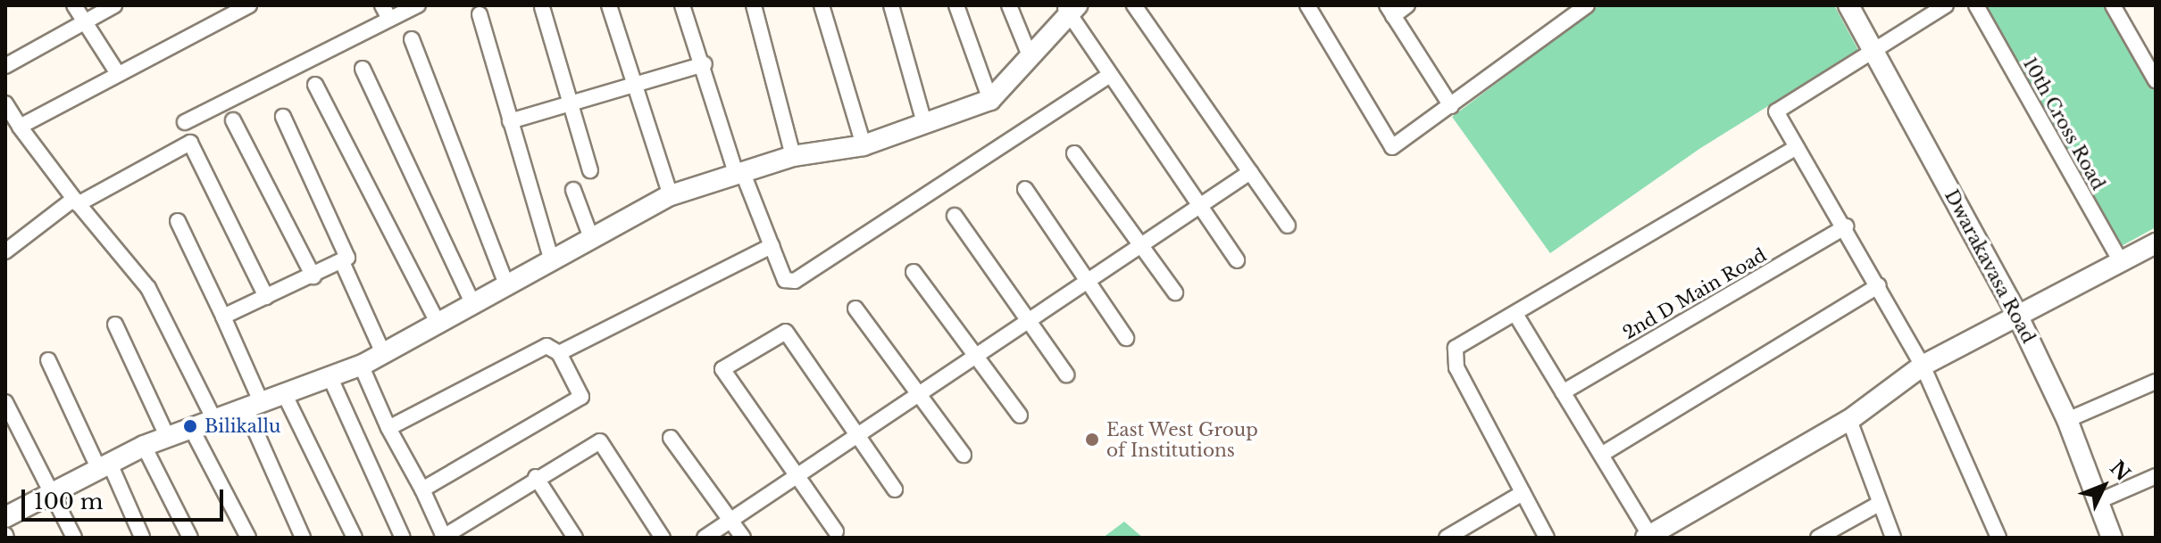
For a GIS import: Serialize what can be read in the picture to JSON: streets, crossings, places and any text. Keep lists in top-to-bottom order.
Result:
{
  "streets": {
    "street": ["10th Cross Road", "Dwarakavasa Road", "2nd D Main Road"]
  },
  "places": ["Bilikallu", "East West Group of Institutions"],
  "scale_bar": "100 m",
  "north": "top right"
}
